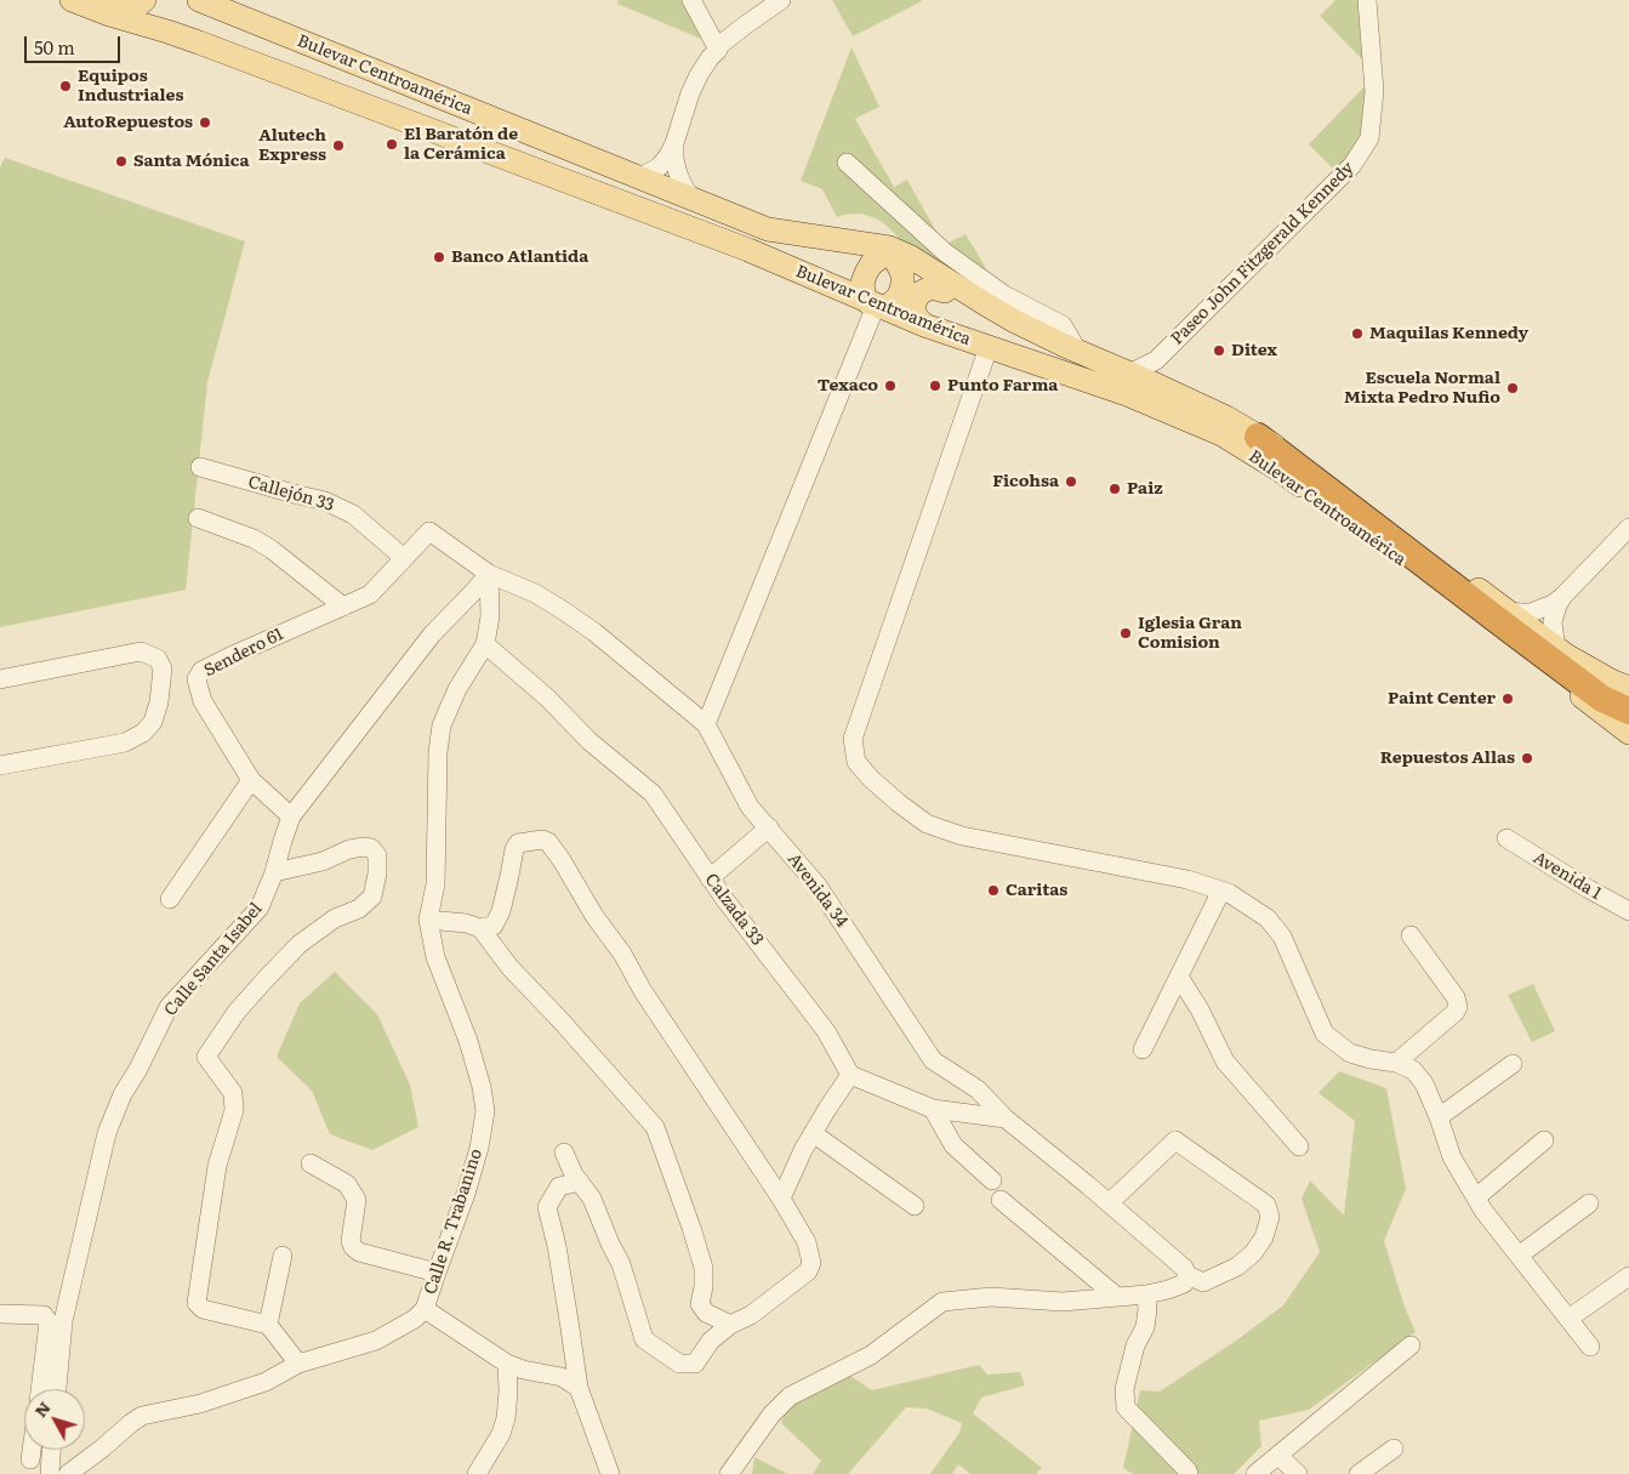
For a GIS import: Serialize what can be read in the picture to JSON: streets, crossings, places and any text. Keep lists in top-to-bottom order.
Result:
{
  "streets": {
    "main road": ["Bulevar Centroamérica"],
    "street": [
      "Paseo John Fitzgerald Kennedy",
      "Callejón 33",
      "Sendero 61",
      "Avenida 1",
      "Avenida 34",
      "Calzada 33",
      "Calle Santa Isabel",
      "Calle R. Trabanino"
    ]
  },
  "crossings": [
    ["Bulevar Centroamérica", "Paseo John Fitzgerald Kennedy"],
    ["Callejón 33", "Sendero 61"],
    ["Sendero 61", "Avenida 34"],
    ["Sendero 61", "Calle Santa Isabel"],
    ["Avenida 34", "Calle Santa Isabel"],
    ["Avenida 34", "Calle R. Trabanino"],
    ["Calzada 33", "Calle R. Trabanino"],
    ["Calle Santa Isabel", "Calle R. Trabanino"]
  ],
  "places": [
    "Equipos Industriales",
    "AutoRepuestos",
    "El Baratón de la Cerámica",
    "Alutech Express",
    "Santa Mónica",
    "Banco Atlantida",
    "Maquilas Kennedy",
    "Ditex",
    "Texaco",
    "Punto Farma",
    "Escuela Normal Mixta Pedro Nufio",
    "Ficohsa",
    "Paiz",
    "Iglesia Gran Comision",
    "Paint Center",
    "Repuestos Allas",
    "Caritas"
  ],
  "scale_bar": "50 m",
  "north": "top left"
}
